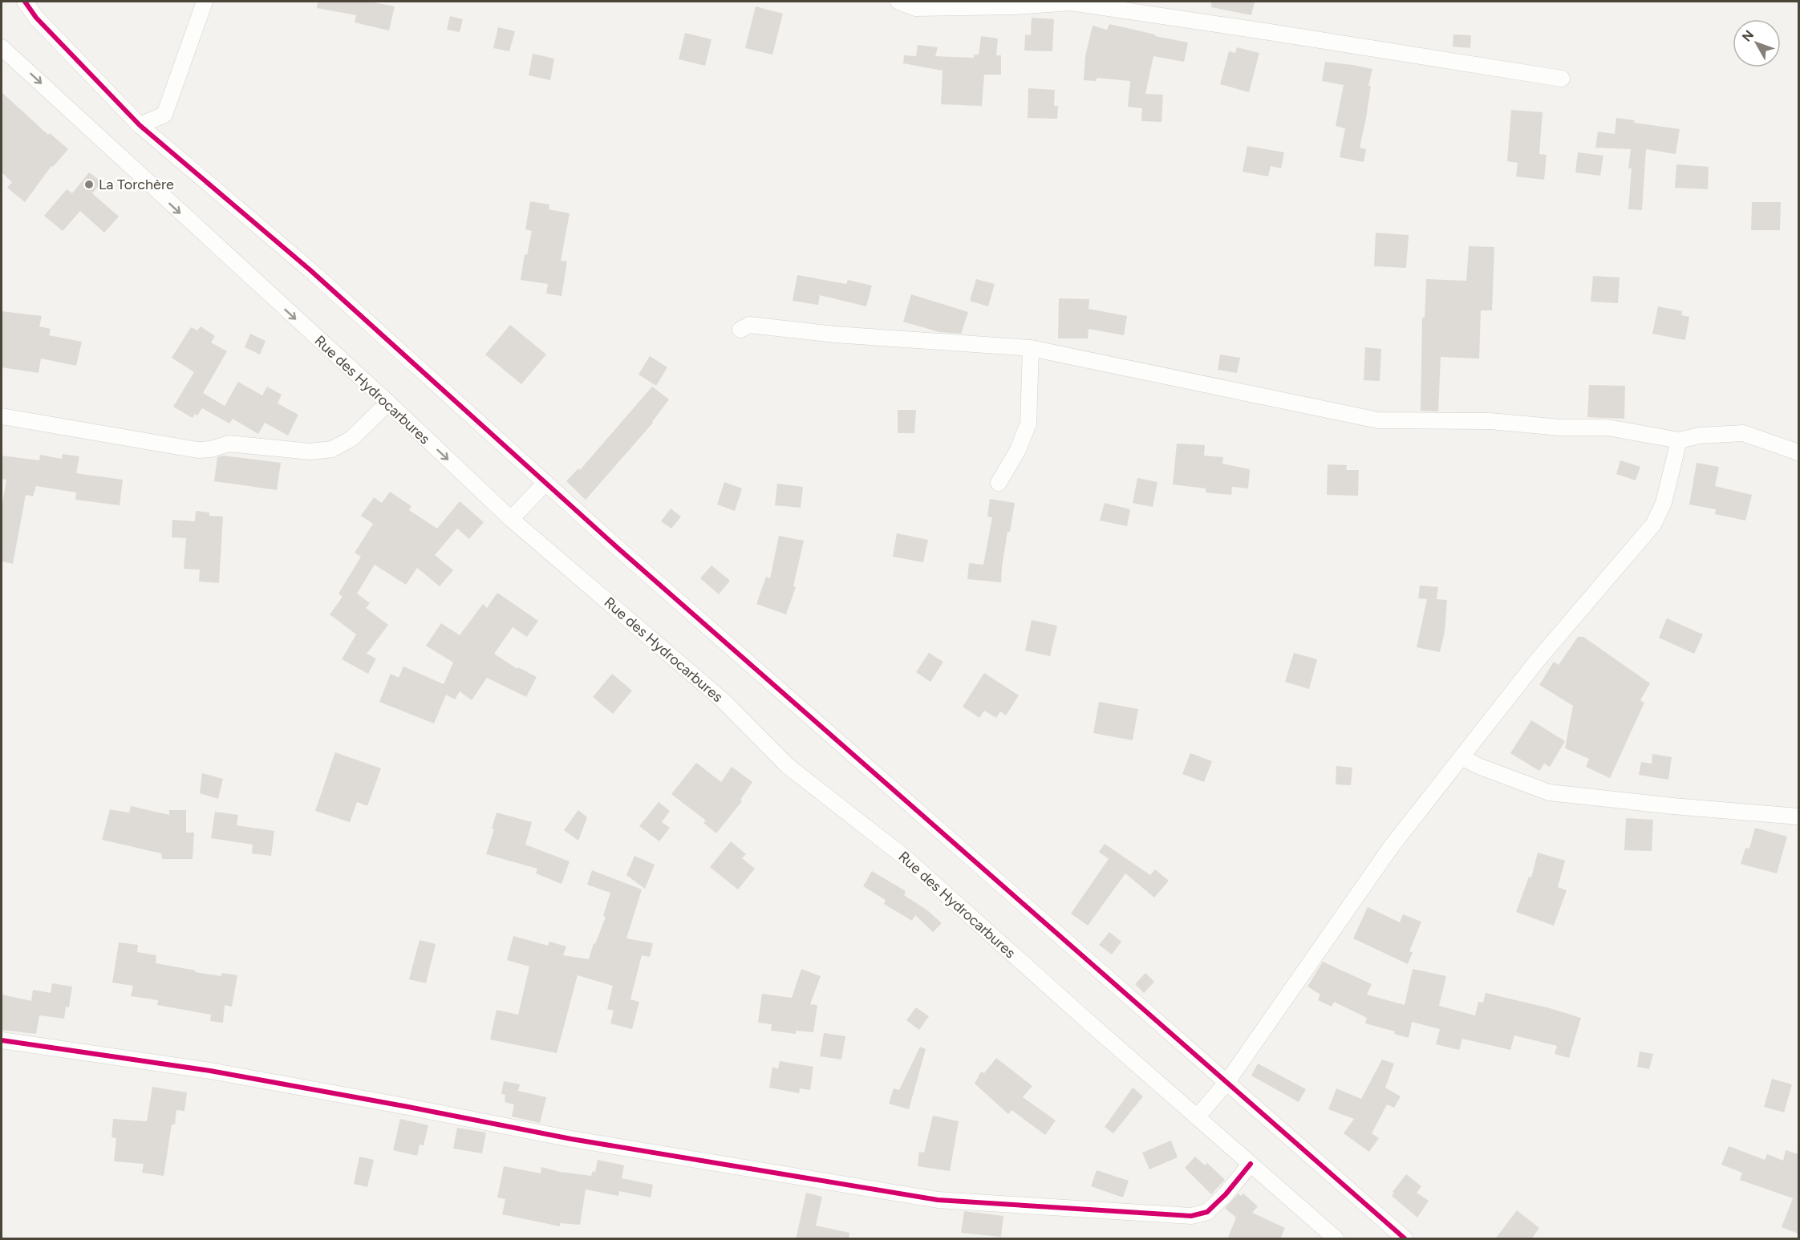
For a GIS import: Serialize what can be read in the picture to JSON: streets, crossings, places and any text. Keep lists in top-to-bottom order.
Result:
{
  "streets": {
    "street": ["Rue des Hydrocarbures"]
  },
  "places": ["La Torchère"],
  "north": "top left"
}
